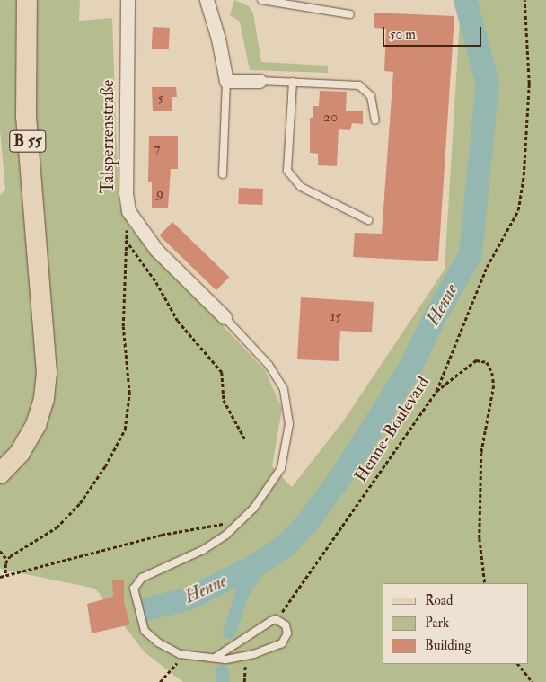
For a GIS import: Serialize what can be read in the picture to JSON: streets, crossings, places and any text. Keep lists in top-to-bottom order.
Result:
{
  "streets": {
    "main road": ["B 55"],
    "street": ["Talsperrenstraße"],
    "path": ["Henne-Boulevard"]
  },
  "water": ["Henne"],
  "house_numbers": [
    "5",
    "20",
    "7",
    "9",
    "15"
  ],
  "legend": ["Road", "Park", "Building"],
  "scale_bar": "50 m"
}
